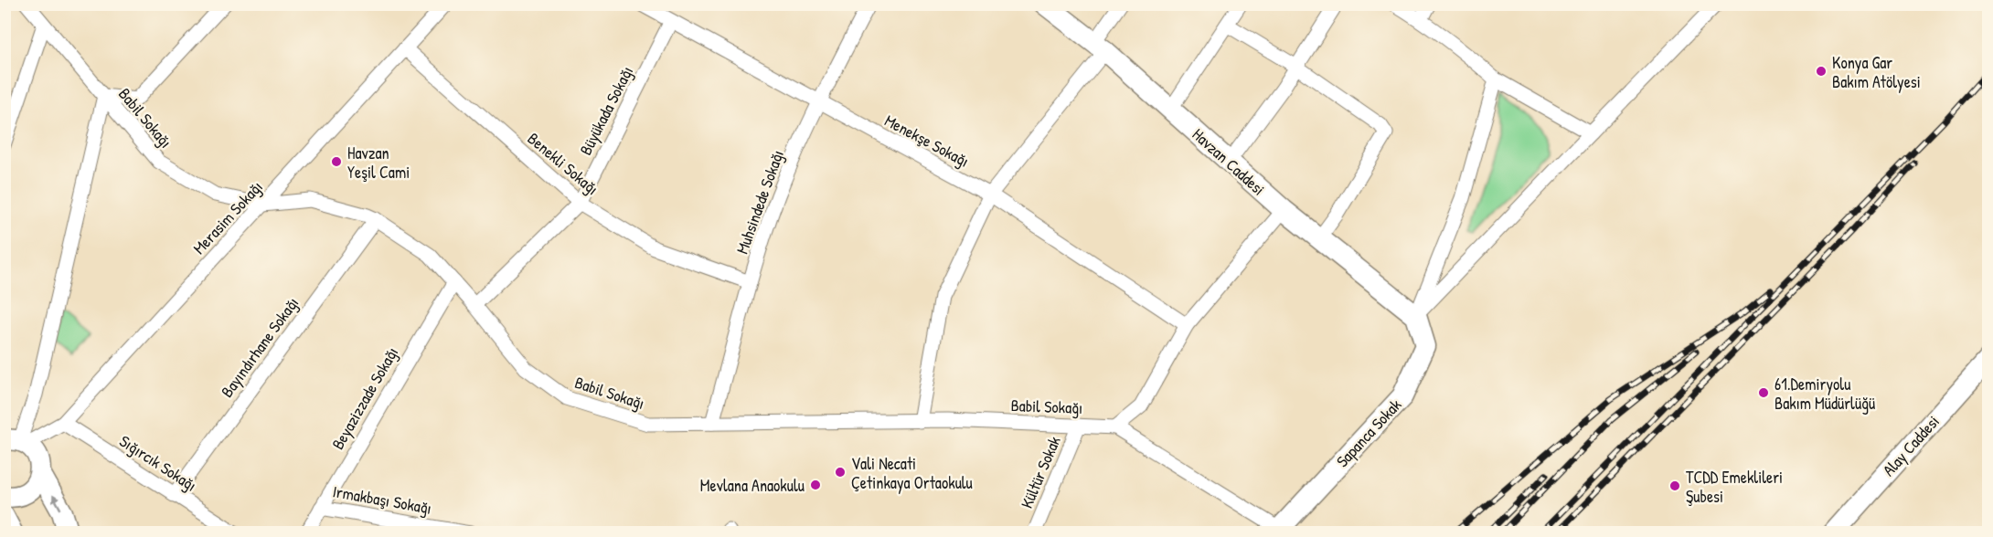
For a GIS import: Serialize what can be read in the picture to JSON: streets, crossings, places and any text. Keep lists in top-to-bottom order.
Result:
{
  "streets": {
    "street": [
      "Büyükada Sokağı",
      "Babil Sokağı",
      "Menekşe Sokağı",
      "Havzan Caddesi",
      "Benekli Sokağı",
      "Muhsindede Sokağı",
      "Merasim Sokağı",
      "Bayındırhane Sokağı",
      "Beyazizzade Sokağı",
      "Sapanca Sokak",
      "Alay Caddesi",
      "Sığırcık Sokağı",
      "Kültür Sokak",
      "Irmakbaşı Sokağı"
    ]
  },
  "crossings": [
    ["Büyükada Sokağı", "Babil Sokağı"],
    ["Büyükada Sokağı", "Menekşe Sokağı"],
    ["Büyükada Sokağı", "Benekli Sokağı"],
    ["Babil Sokağı", "Muhsindede Sokağı"],
    ["Babil Sokağı", "Merasim Sokağı"],
    ["Babil Sokağı", "Bayındırhane Sokağı"],
    ["Babil Sokağı", "Beyazizzade Sokağı"],
    ["Babil Sokağı", "Sapanca Sokak"],
    ["Babil Sokağı", "Kültür Sokak"],
    ["Menekşe Sokağı", "Muhsindede Sokağı"],
    ["Havzan Caddesi", "Sapanca Sokak"],
    ["Benekli Sokağı", "Muhsindede Sokağı"],
    ["Benekli Sokağı", "Merasim Sokağı"],
    ["Merasim Sokağı", "Sığırcık Sokağı"],
    ["Bayındırhane Sokağı", "Sığırcık Sokağı"],
    ["Beyazizzade Sokağı", "Irmakbaşı Sokağı"]
  ],
  "places": [
    "Konya Gar Bakım Atölyesi",
    "Havzan Yeşil Cami",
    "61.Demiryolu Bakım Müdürlüğü",
    "Vali Necati Çetinkaya Ortaokulu",
    "Mevlana Anaokulu",
    "TCDD Emeklileri Şubesi"
  ]
}
